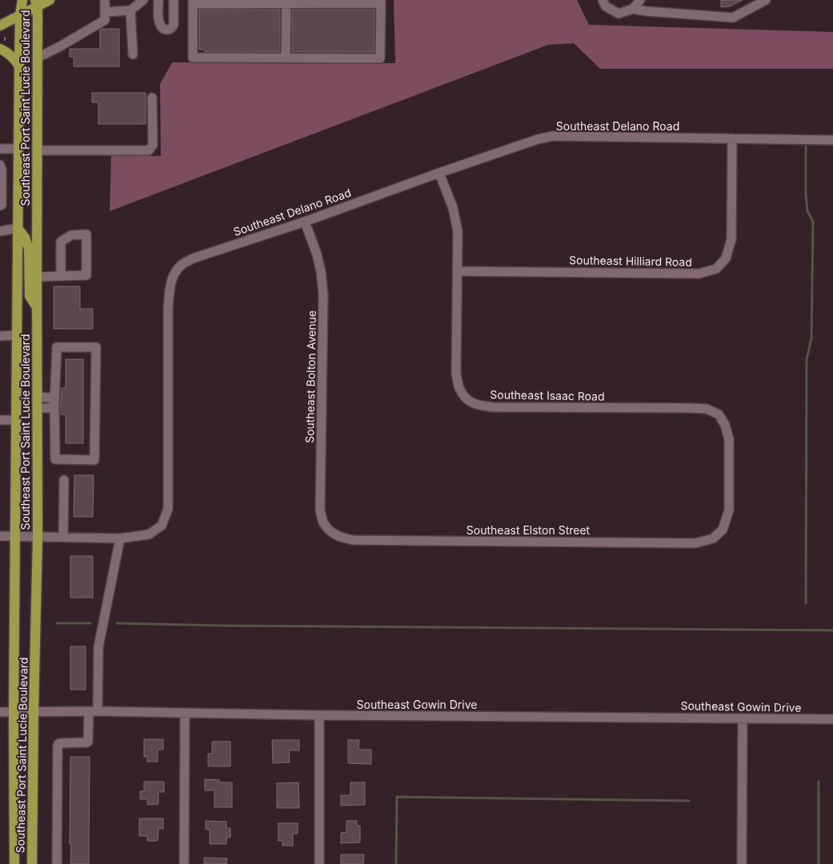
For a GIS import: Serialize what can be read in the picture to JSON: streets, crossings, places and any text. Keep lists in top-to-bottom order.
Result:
{
  "streets": {
    "main road": ["Southeast Port Saint Lucie Boulevard"],
    "street": [
      "Southeast Delano Road",
      "Southeast Hilliard Road",
      "Southeast Bolton Avenue",
      "Southeast Isaac Road",
      "Southeast Elston Street",
      "Southeast Gowin Drive"
    ]
  },
  "crossings": [
    ["Southeast Port Saint Lucie Boulevard", "Southeast Delano Road"],
    ["Southeast Port Saint Lucie Boulevard", "Southeast Gowin Drive"],
    ["Southeast Delano Road", "Southeast Hilliard Road"],
    ["Southeast Delano Road", "Southeast Bolton Avenue"],
    ["Southeast Delano Road", "Southeast Isaac Road"],
    ["Southeast Hilliard Road", "Southeast Isaac Road"],
    ["Southeast Bolton Avenue", "Southeast Elston Street"],
    ["Southeast Isaac Road", "Southeast Elston Street"]
  ]
}
